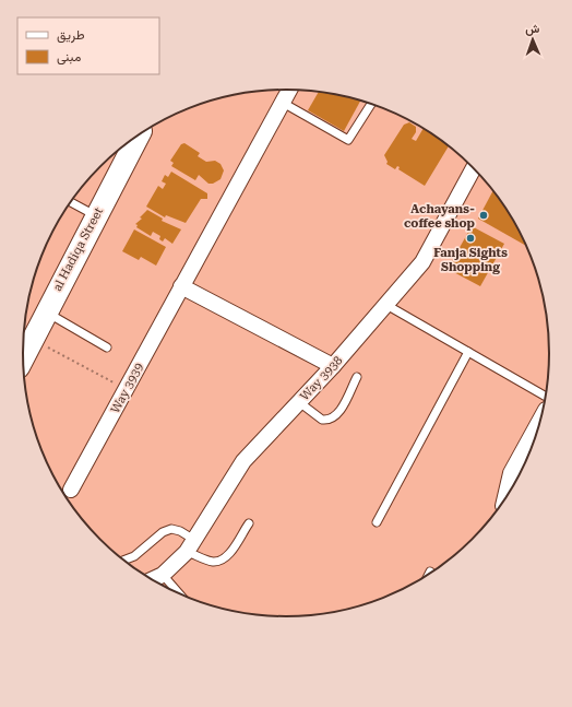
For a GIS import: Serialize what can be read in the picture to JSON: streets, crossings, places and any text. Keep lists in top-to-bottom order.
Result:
{
  "streets": {
    "street": ["al Hadiqa Street", "Way 3938", "Way 3939"]
  },
  "places": ["Achayans- coffee shop", "Fanja Sights Shopping"],
  "legend": ["طريق", "مبنى"],
  "north": "top"
}
